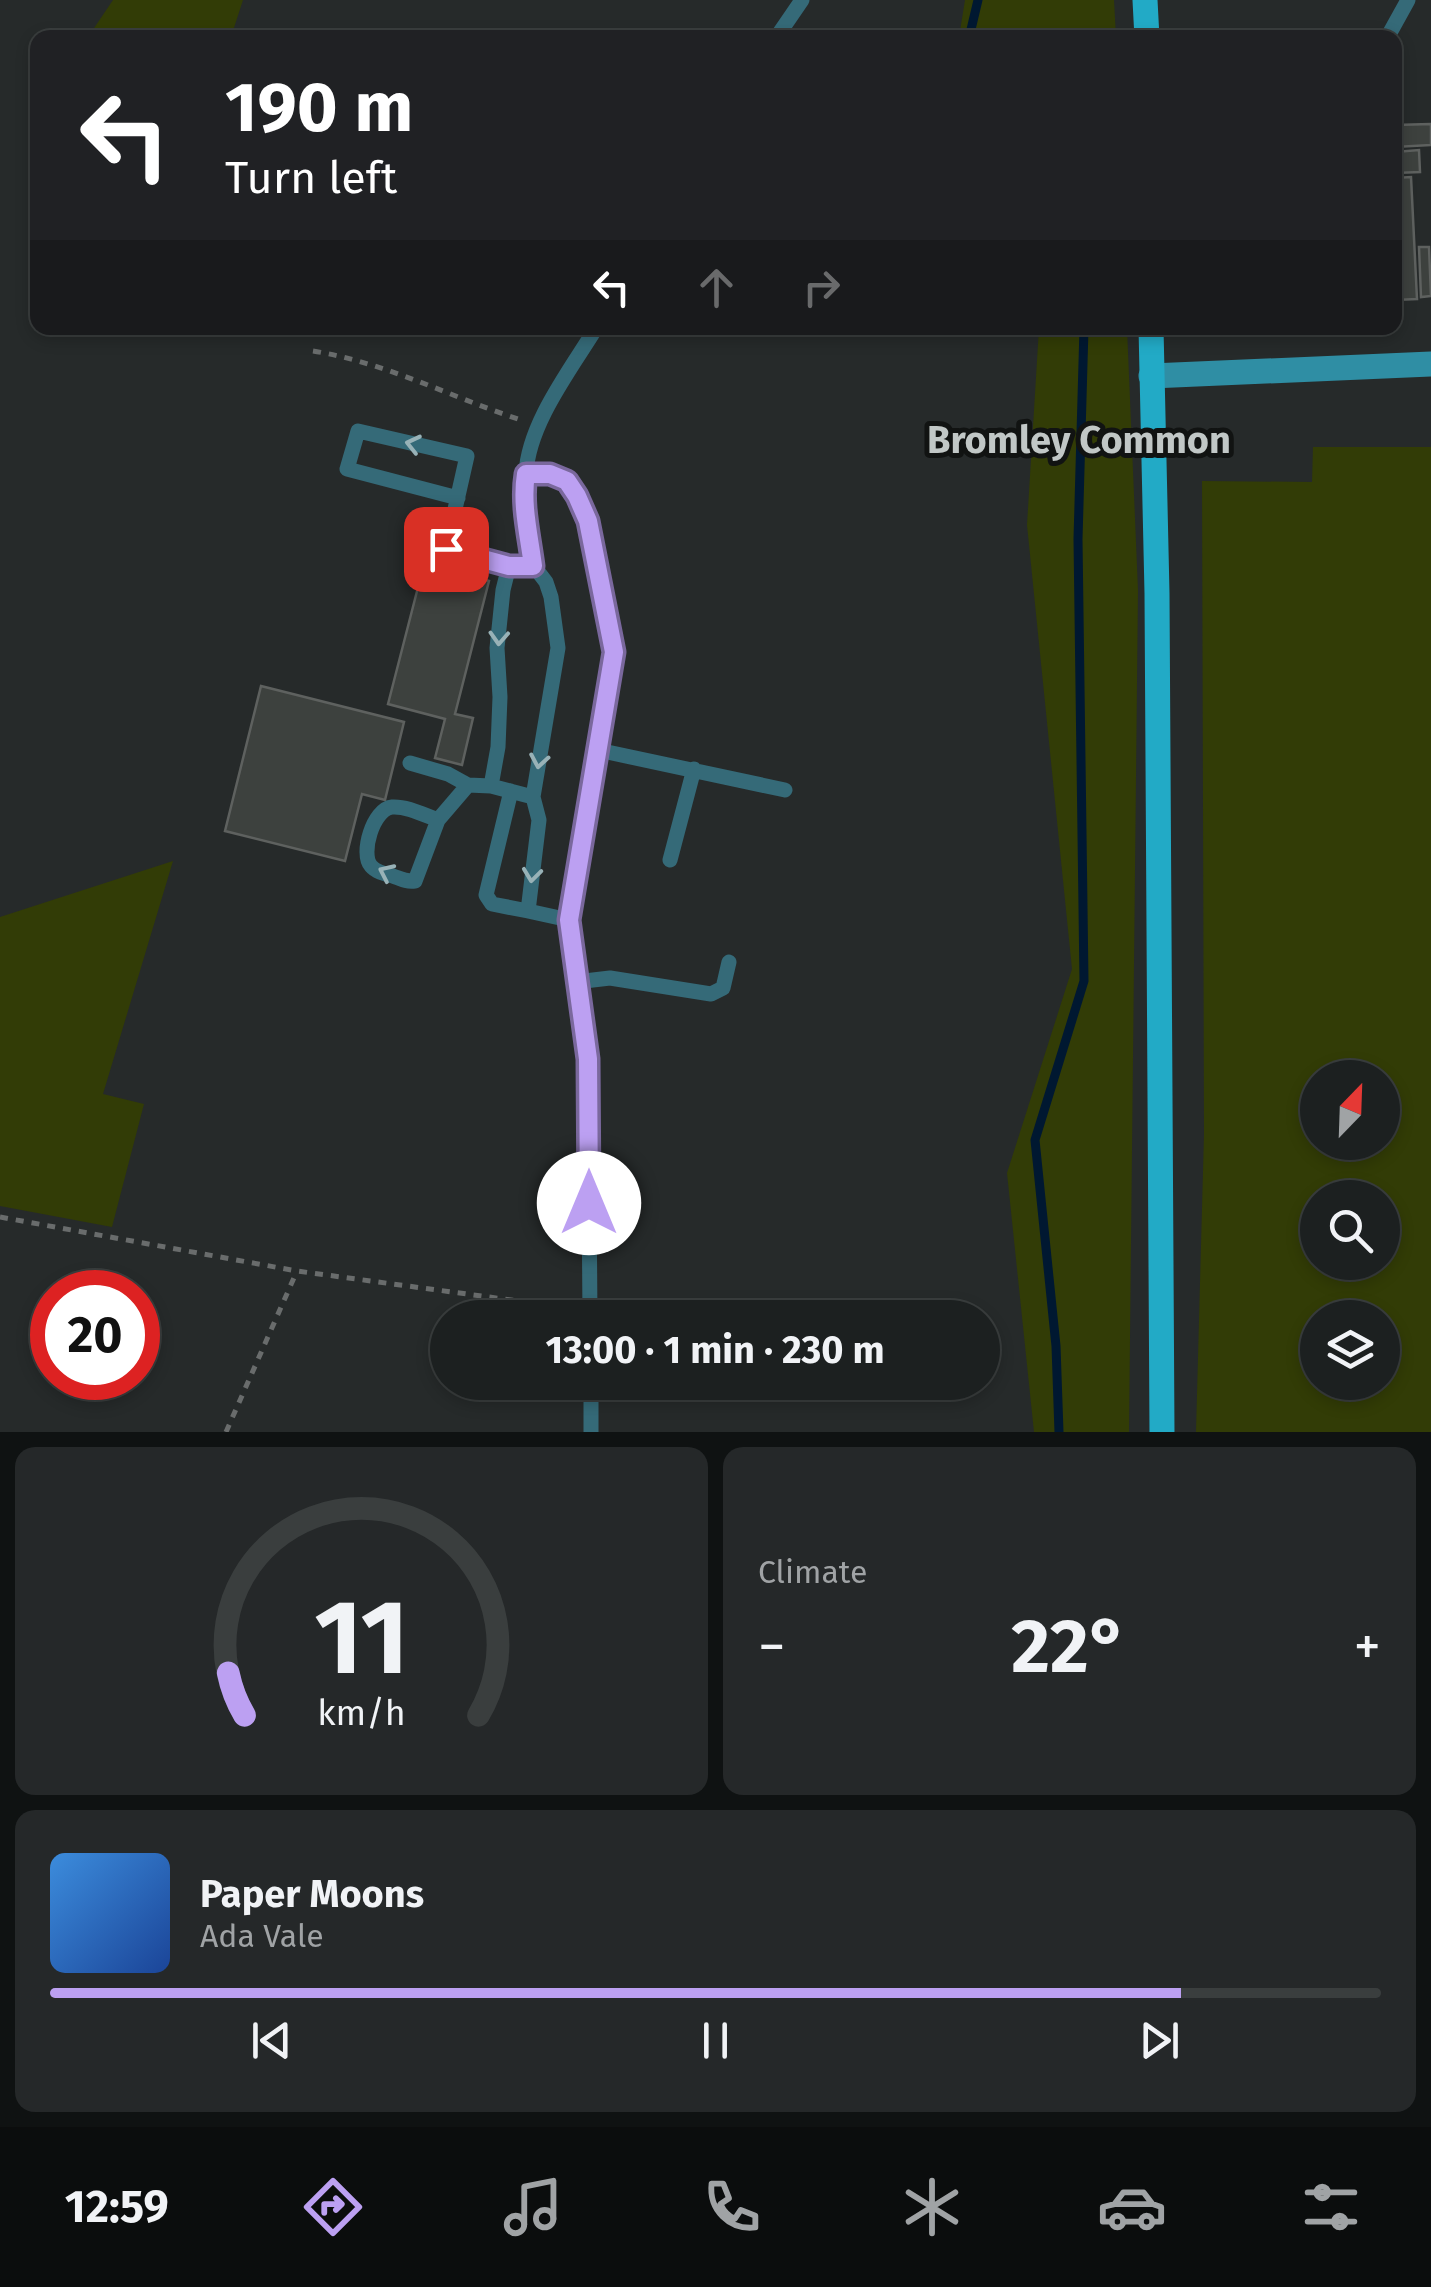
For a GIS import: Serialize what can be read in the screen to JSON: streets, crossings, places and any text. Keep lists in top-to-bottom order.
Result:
{
  "districts": ["Bromley Common"],
  "north": "top right",
  "page": {
    "turn": ["190 m", "Turn left"],
    "limit": "20",
    "trip": "13:00 · 1 min · 230 m",
    "tile": "Climate",
    "heat": ["−", "22°", "+"],
    "song": ["Paper Moons", "Ada Vale"],
    "tabs": "12:59",
    "gauge": ["11", "km/h"]
  }
}
